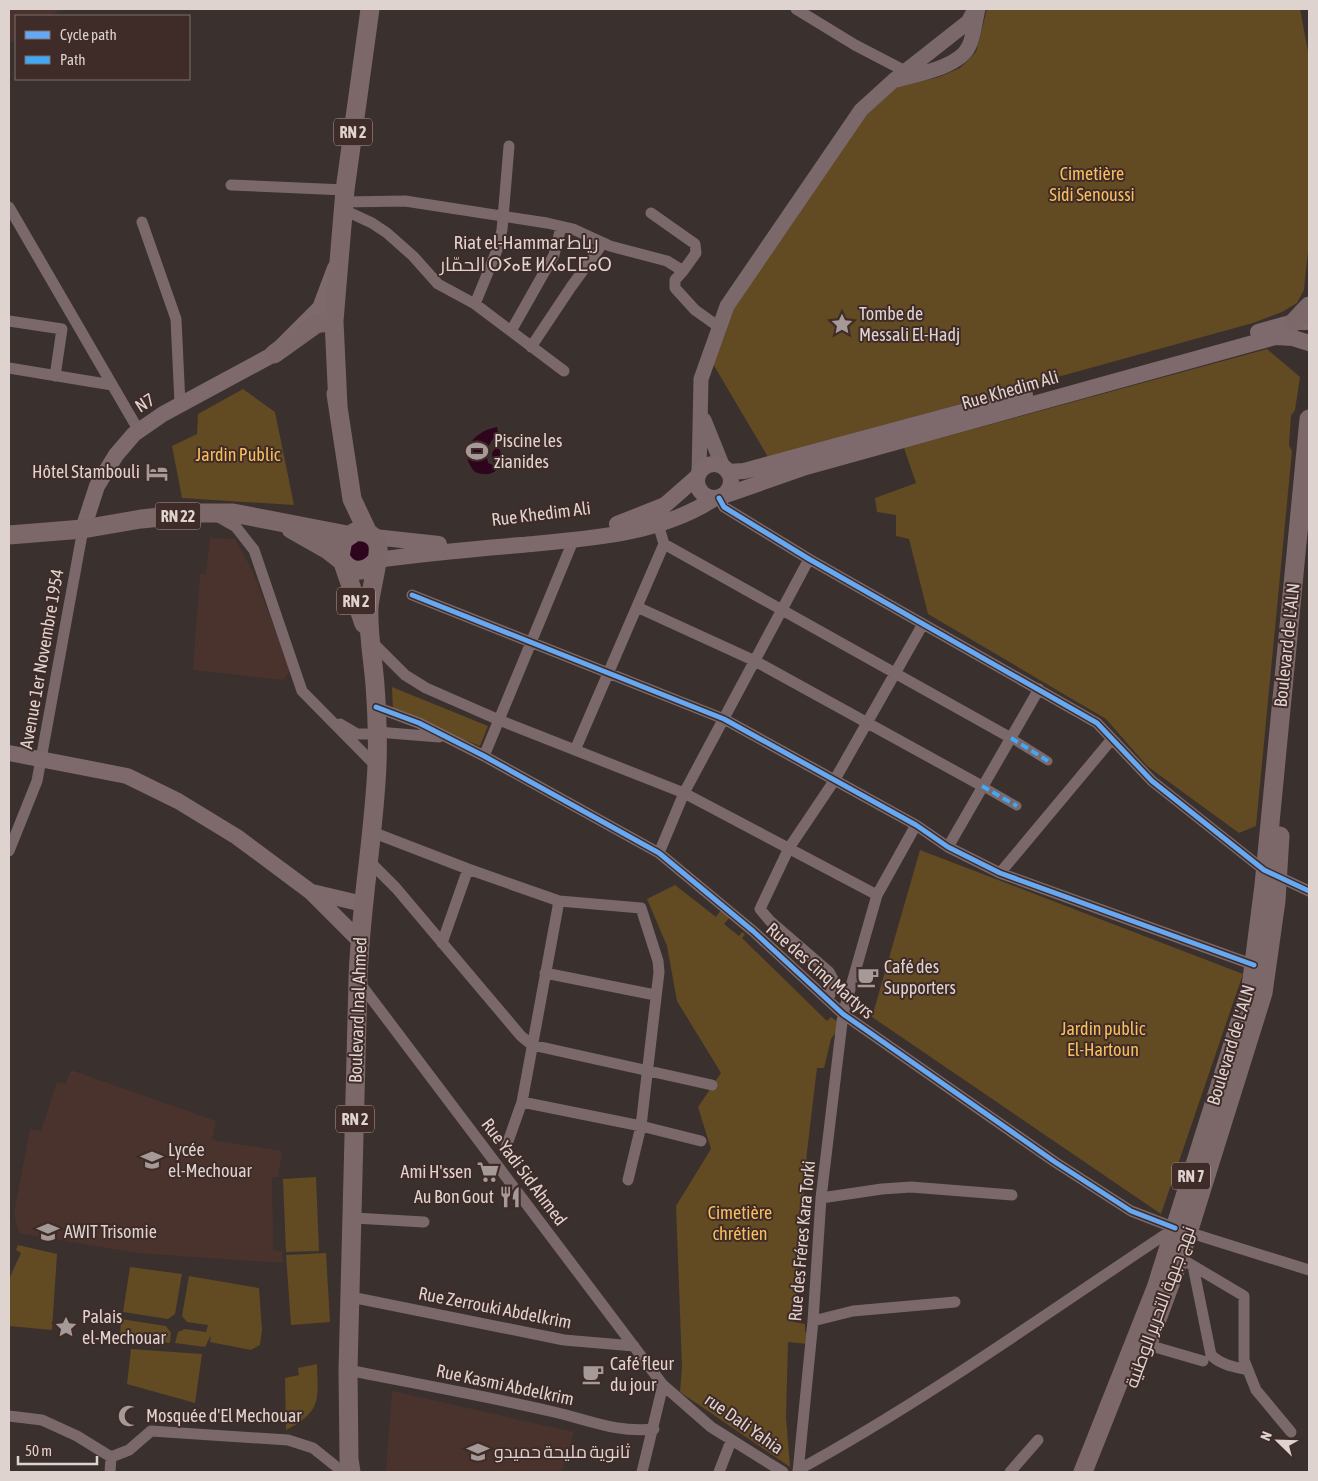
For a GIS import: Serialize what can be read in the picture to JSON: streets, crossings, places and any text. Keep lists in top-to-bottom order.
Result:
{
  "streets": {
    "main road": [
      "RN 2",
      "Rue Khedim Ali",
      "N7",
      "RN 22",
      "Boulevard de L'ALN",
      "Boulevard Inal Ahmed",
      "RN 7",
      "نهج جبهة التحرير الوطنية"
    ],
    "street": [
      "Avenue 1er Novembre 1954",
      "Rue des Cinq Martyrs",
      "Rue Yadi Sid Ahmed",
      "Rue des Fréres Kara Torki",
      "Rue Zerrouki Abdelkrim",
      "Rue Kasmi Abdelkrim",
      "rue Dali Yahia"
    ]
  },
  "crossings": [
    ["RN 2", "Rue Khedim Ali"],
    ["RN 2", "N7"],
    ["RN 2", "RN 22"],
    ["RN 2", "Boulevard Inal Ahmed"],
    ["Rue Khedim Ali", "RN 22"],
    ["N7", "RN 22"],
    ["N7", "Avenue 1er Novembre 1954"],
    ["RN 22", "Avenue 1er Novembre 1954"],
    ["Boulevard de L'ALN", "Rue des Cinq Martyrs"],
    ["Boulevard de L'ALN", "نهج جبهة التحرير الوطنية"],
    ["Rue des Cinq Martyrs", "Rue des Fréres Kara Torki"],
    ["Rue des Cinq Martyrs", "نهج جبهة التحرير الوطنية"],
    ["Boulevard Inal Ahmed", "Rue Yadi Sid Ahmed"],
    ["Boulevard Inal Ahmed", "Rue Zerrouki Abdelkrim"],
    ["Boulevard Inal Ahmed", "Rue Kasmi Abdelkrim"],
    ["Rue Yadi Sid Ahmed", "Rue Zerrouki Abdelkrim"],
    ["Rue Yadi Sid Ahmed", "rue Dali Yahia"]
  ],
  "districts": ["Riat el-Hammar رياط الحمّار ⵔⵢⴰⵟ ⵍⵃⴰⵎⵎⴰⵔ"],
  "parks": [
    "Cimetière Sidi Senoussi",
    "Jardin Public",
    "Jardin public El-Hartoun",
    "Cimetière chrétien"
  ],
  "places": {
    "place": ["Tombe de Messali El-Hadj", "Palais el-Mechouar"],
    "sports": ["Piscine les zianides"],
    "hotel": ["Hôtel Stambouli"],
    "cafe": ["Café des Supporters", "Café fleur du jour"],
    "school or university": ["Lycée el-Mechouar", "AWIT Trisomie", "ثانوية مليحة حميدو"],
    "supermarket": ["Ami H'ssen"],
    "restaurant": ["Au Bon Gout"],
    "mosque": ["Mosquée d'El Mechouar"]
  },
  "legend": ["Cycle path", "Path"],
  "scale_bar": "50 m",
  "north": "top left"
}
